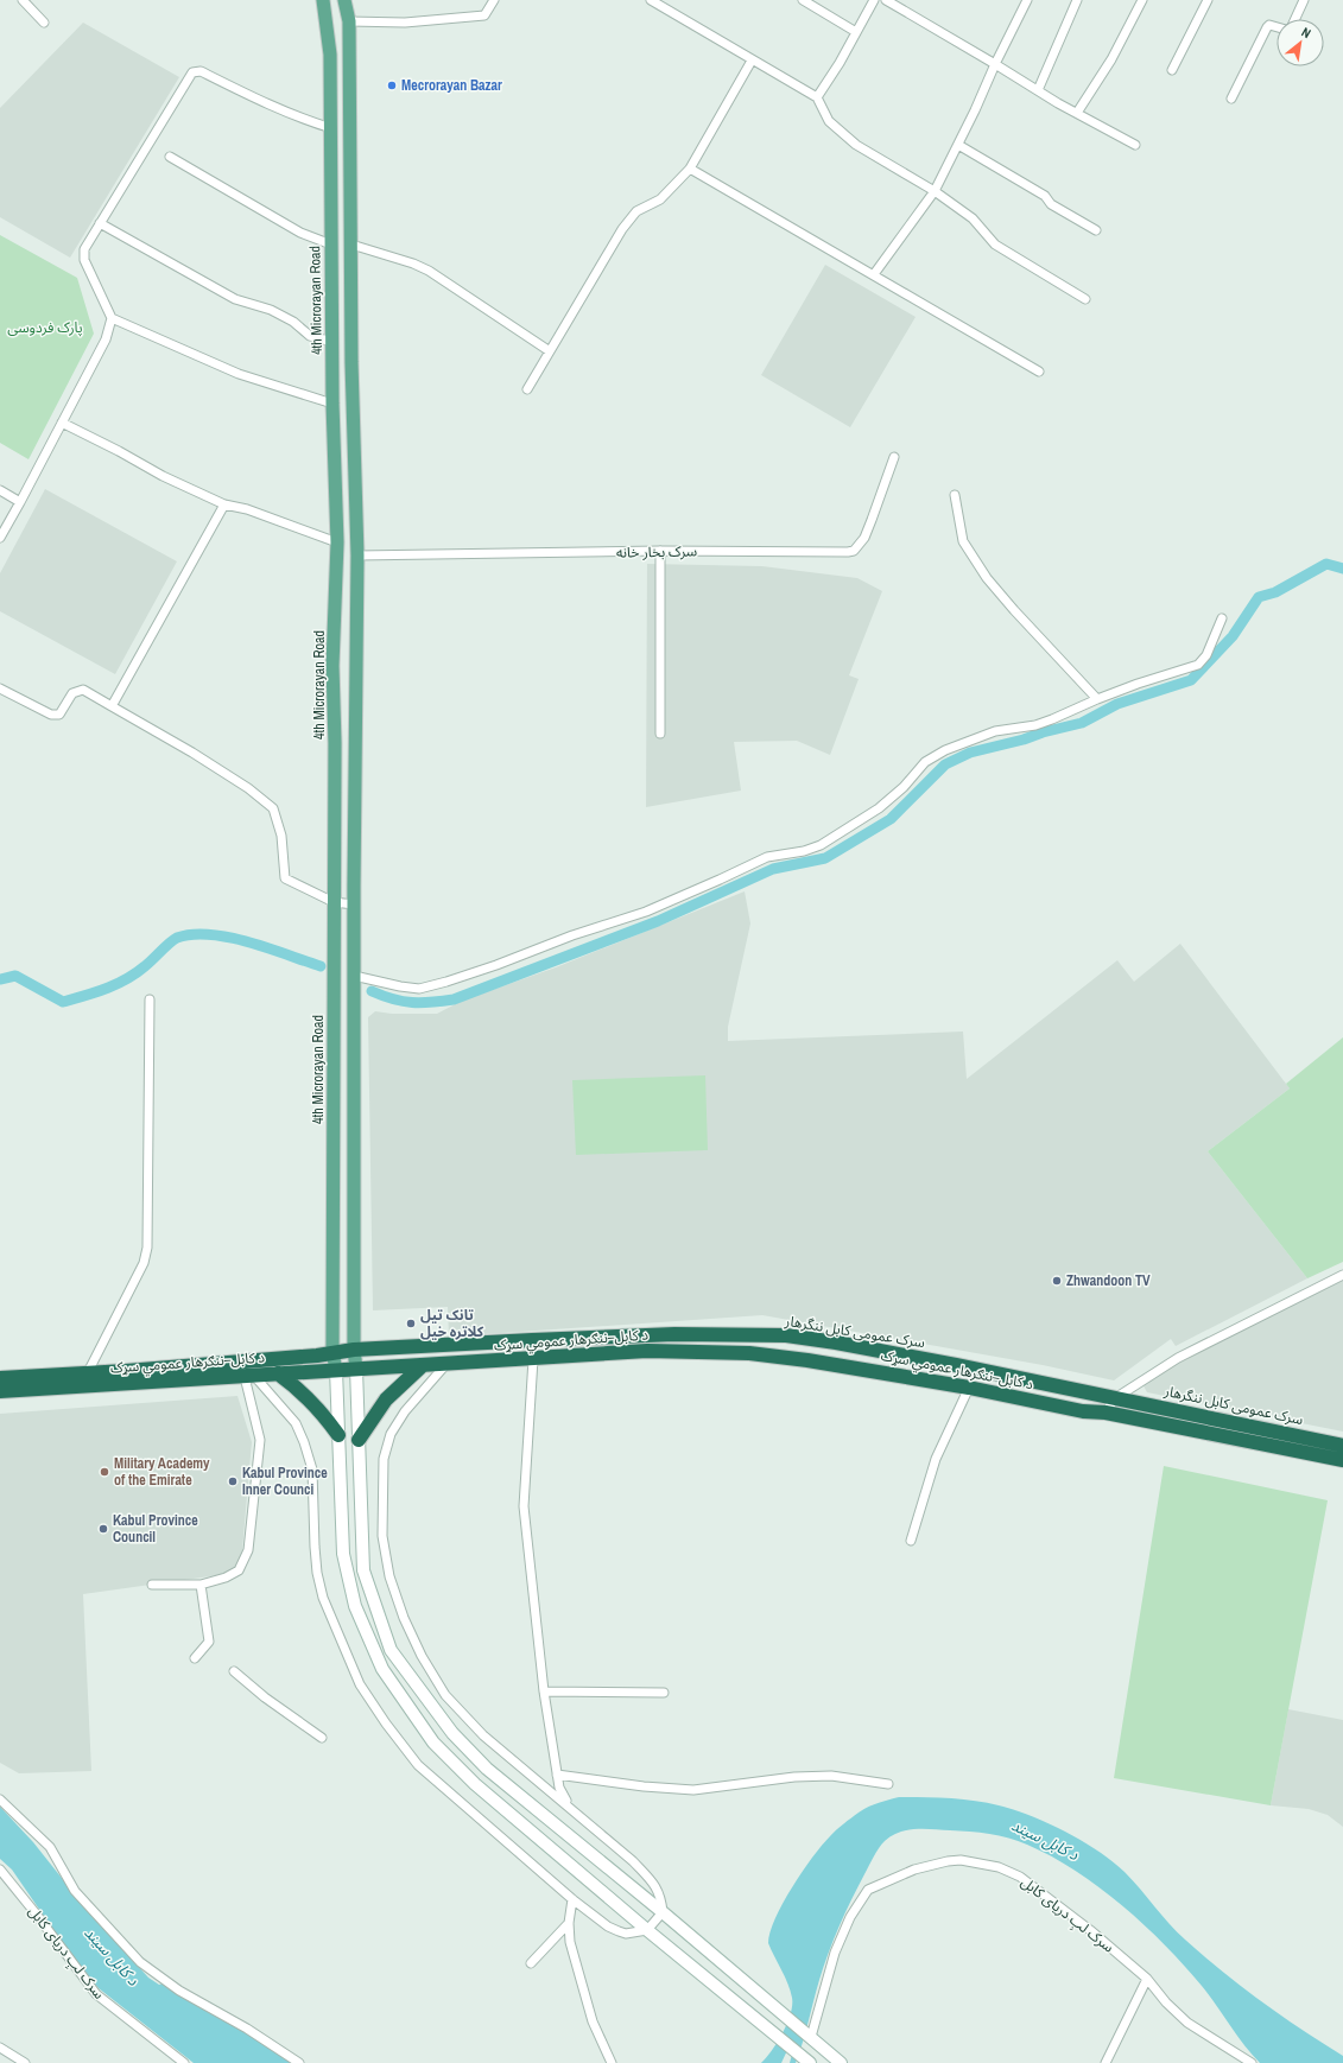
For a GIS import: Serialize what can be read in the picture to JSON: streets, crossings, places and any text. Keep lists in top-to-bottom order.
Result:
{
  "streets": {
    "highway": ["سرک عمومی کابل ننگرهار", "د کابل–ننګرهار عمومي سړک"],
    "main road": ["4th Microrayan Road"],
    "street": ["سرک بخار خانه", "سرک لبِ دریای کابل"]
  },
  "crossings": [
    ["4th Microrayan Road", "سرک عمومی کابل ننگرهار"],
    ["4th Microrayan Road", "د کابل–ننګرهار عمومي سړک"],
    ["سرک عمومی کابل ننگرهار", "د کابل–ننګرهار عمومي سړک"]
  ],
  "water": ["د کابل سيند"],
  "parks": ["پارک فردوسی"],
  "places": [
    "Mecrorayan Bazar",
    "Zhwandoon TV",
    "تانک تیل کلاتره خیل",
    "Military Academy of the Emirate",
    "Kabul Province Inner Counci",
    "Kabul Province Council"
  ],
  "north": "top right"
}
